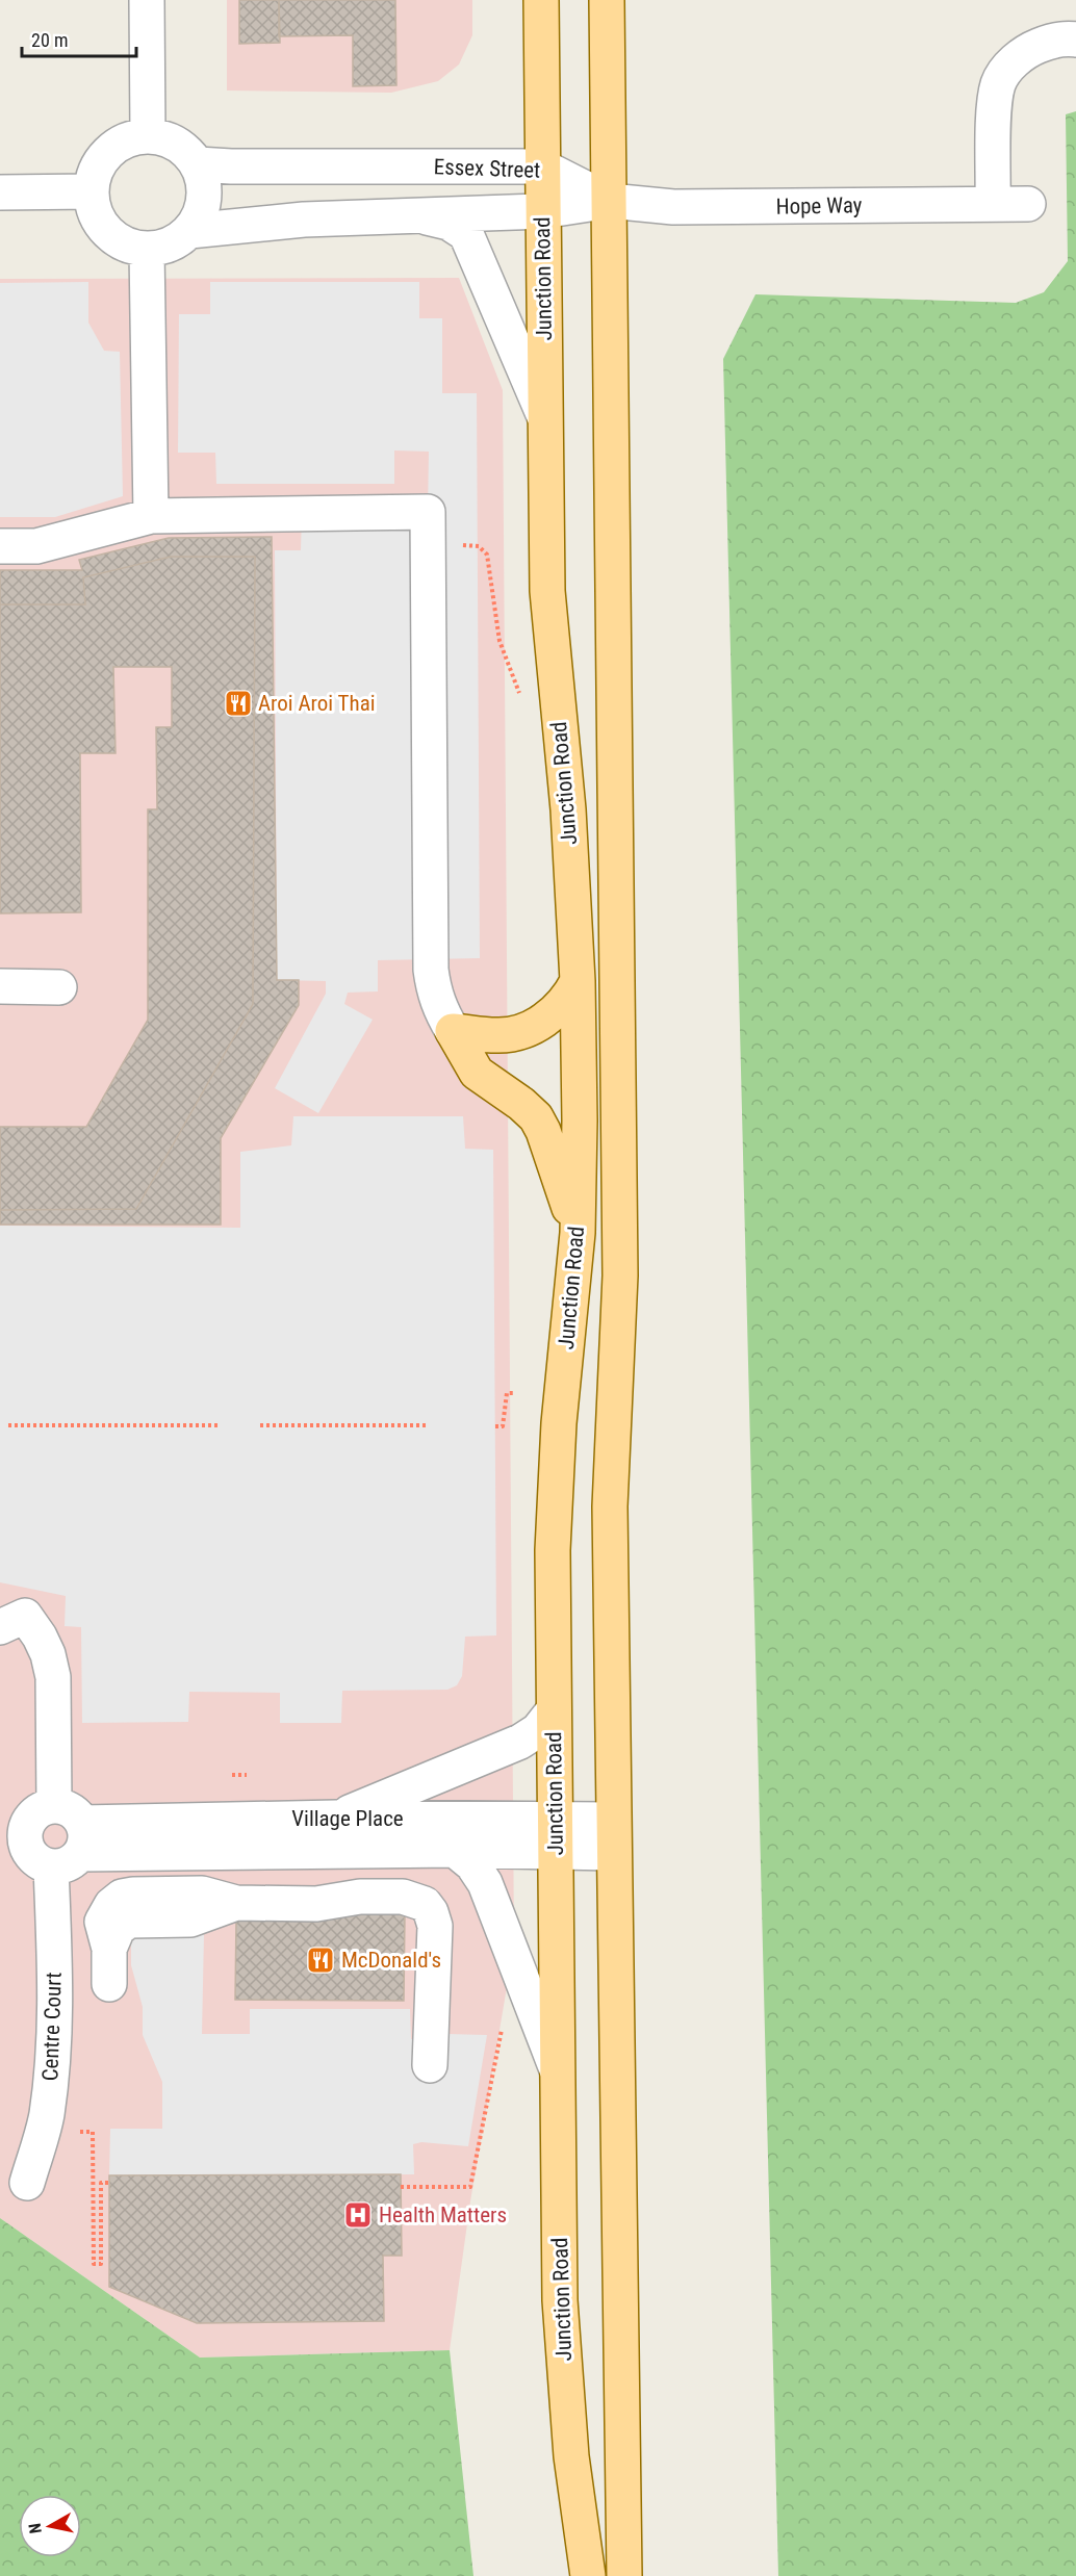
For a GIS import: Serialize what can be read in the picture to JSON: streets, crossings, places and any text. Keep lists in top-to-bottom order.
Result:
{
  "streets": {
    "main road": ["Junction Road"],
    "street": [
      "Essex Street",
      "Hope Way",
      "Village Place",
      "Centre Court"
    ]
  },
  "crossings": [
    ["Essex Street", "Hope Way"],
    ["Essex Street", "Junction Road"],
    ["Hope Way", "Junction Road"],
    ["Junction Road", "Village Place"],
    ["Village Place", "Centre Court"]
  ],
  "places": {
    "restaurant": ["Aroi Aroi Thai", "McDonald's"],
    "hospital": ["Health Matters"]
  },
  "scale_bar": "20 m",
  "north": "left"
}
